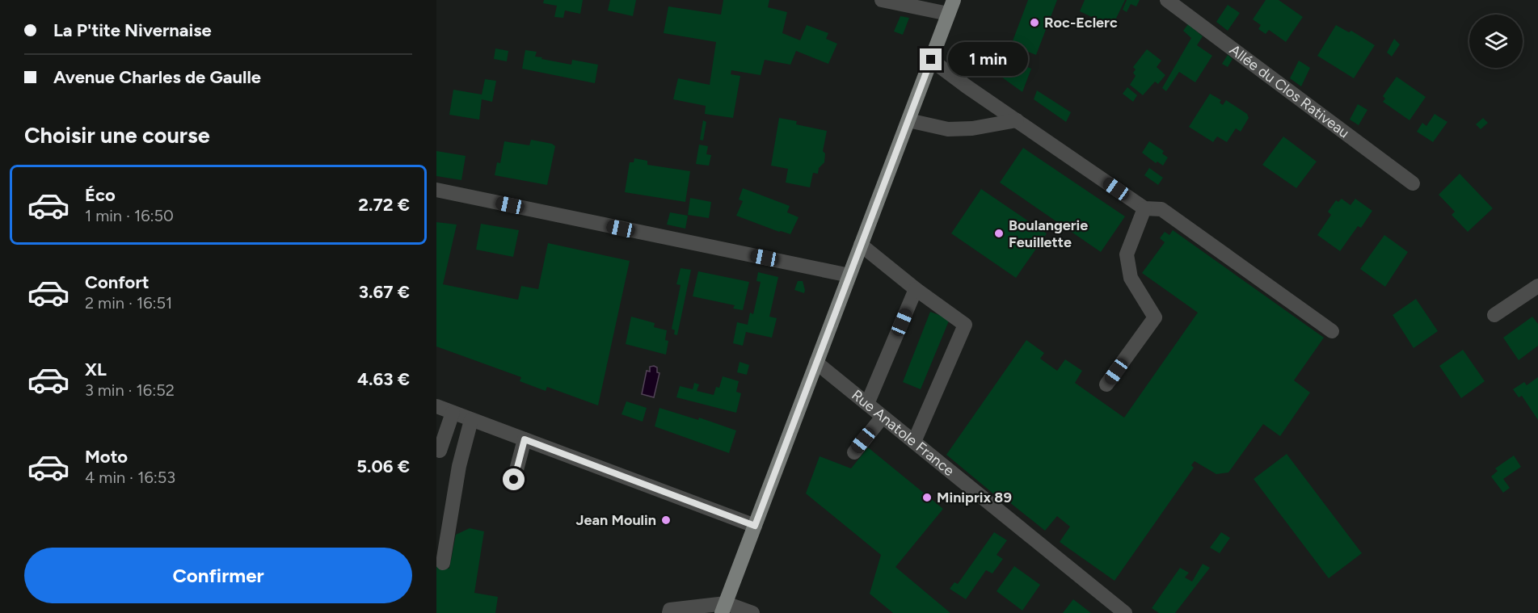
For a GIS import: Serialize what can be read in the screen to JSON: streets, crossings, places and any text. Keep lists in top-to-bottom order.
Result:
{
  "streets": {
    "street": ["Allée du Clos Rativeau", "Rue Anatole France"]
  },
  "places": [
    "Roc-Eclerc",
    "Boulangerie Feuillette",
    "Miniprix 89",
    "Jean Moulin"
  ],
  "page": {
    "banner": ["La P'tite Nivernaise", "Avenue Charles de Gaulle"],
    "bubble": "1 min",
    "heading": "Choisir une course",
    "list": [
      {
        "name": "Éco",
        "note": "1 min · 16:50",
        "value": "2.72 €"
      },
      {
        "name": "Confort",
        "note": "2 min · 16:51",
        "value": "3.67 €"
      },
      {
        "name": "XL",
        "note": "3 min · 16:52",
        "value": "4.63 €"
      },
      {
        "name": "Moto",
        "note": "4 min · 16:53",
        "value": "5.06 €"
      }
    ],
    "buttons": "Confirmer"
  }
}
